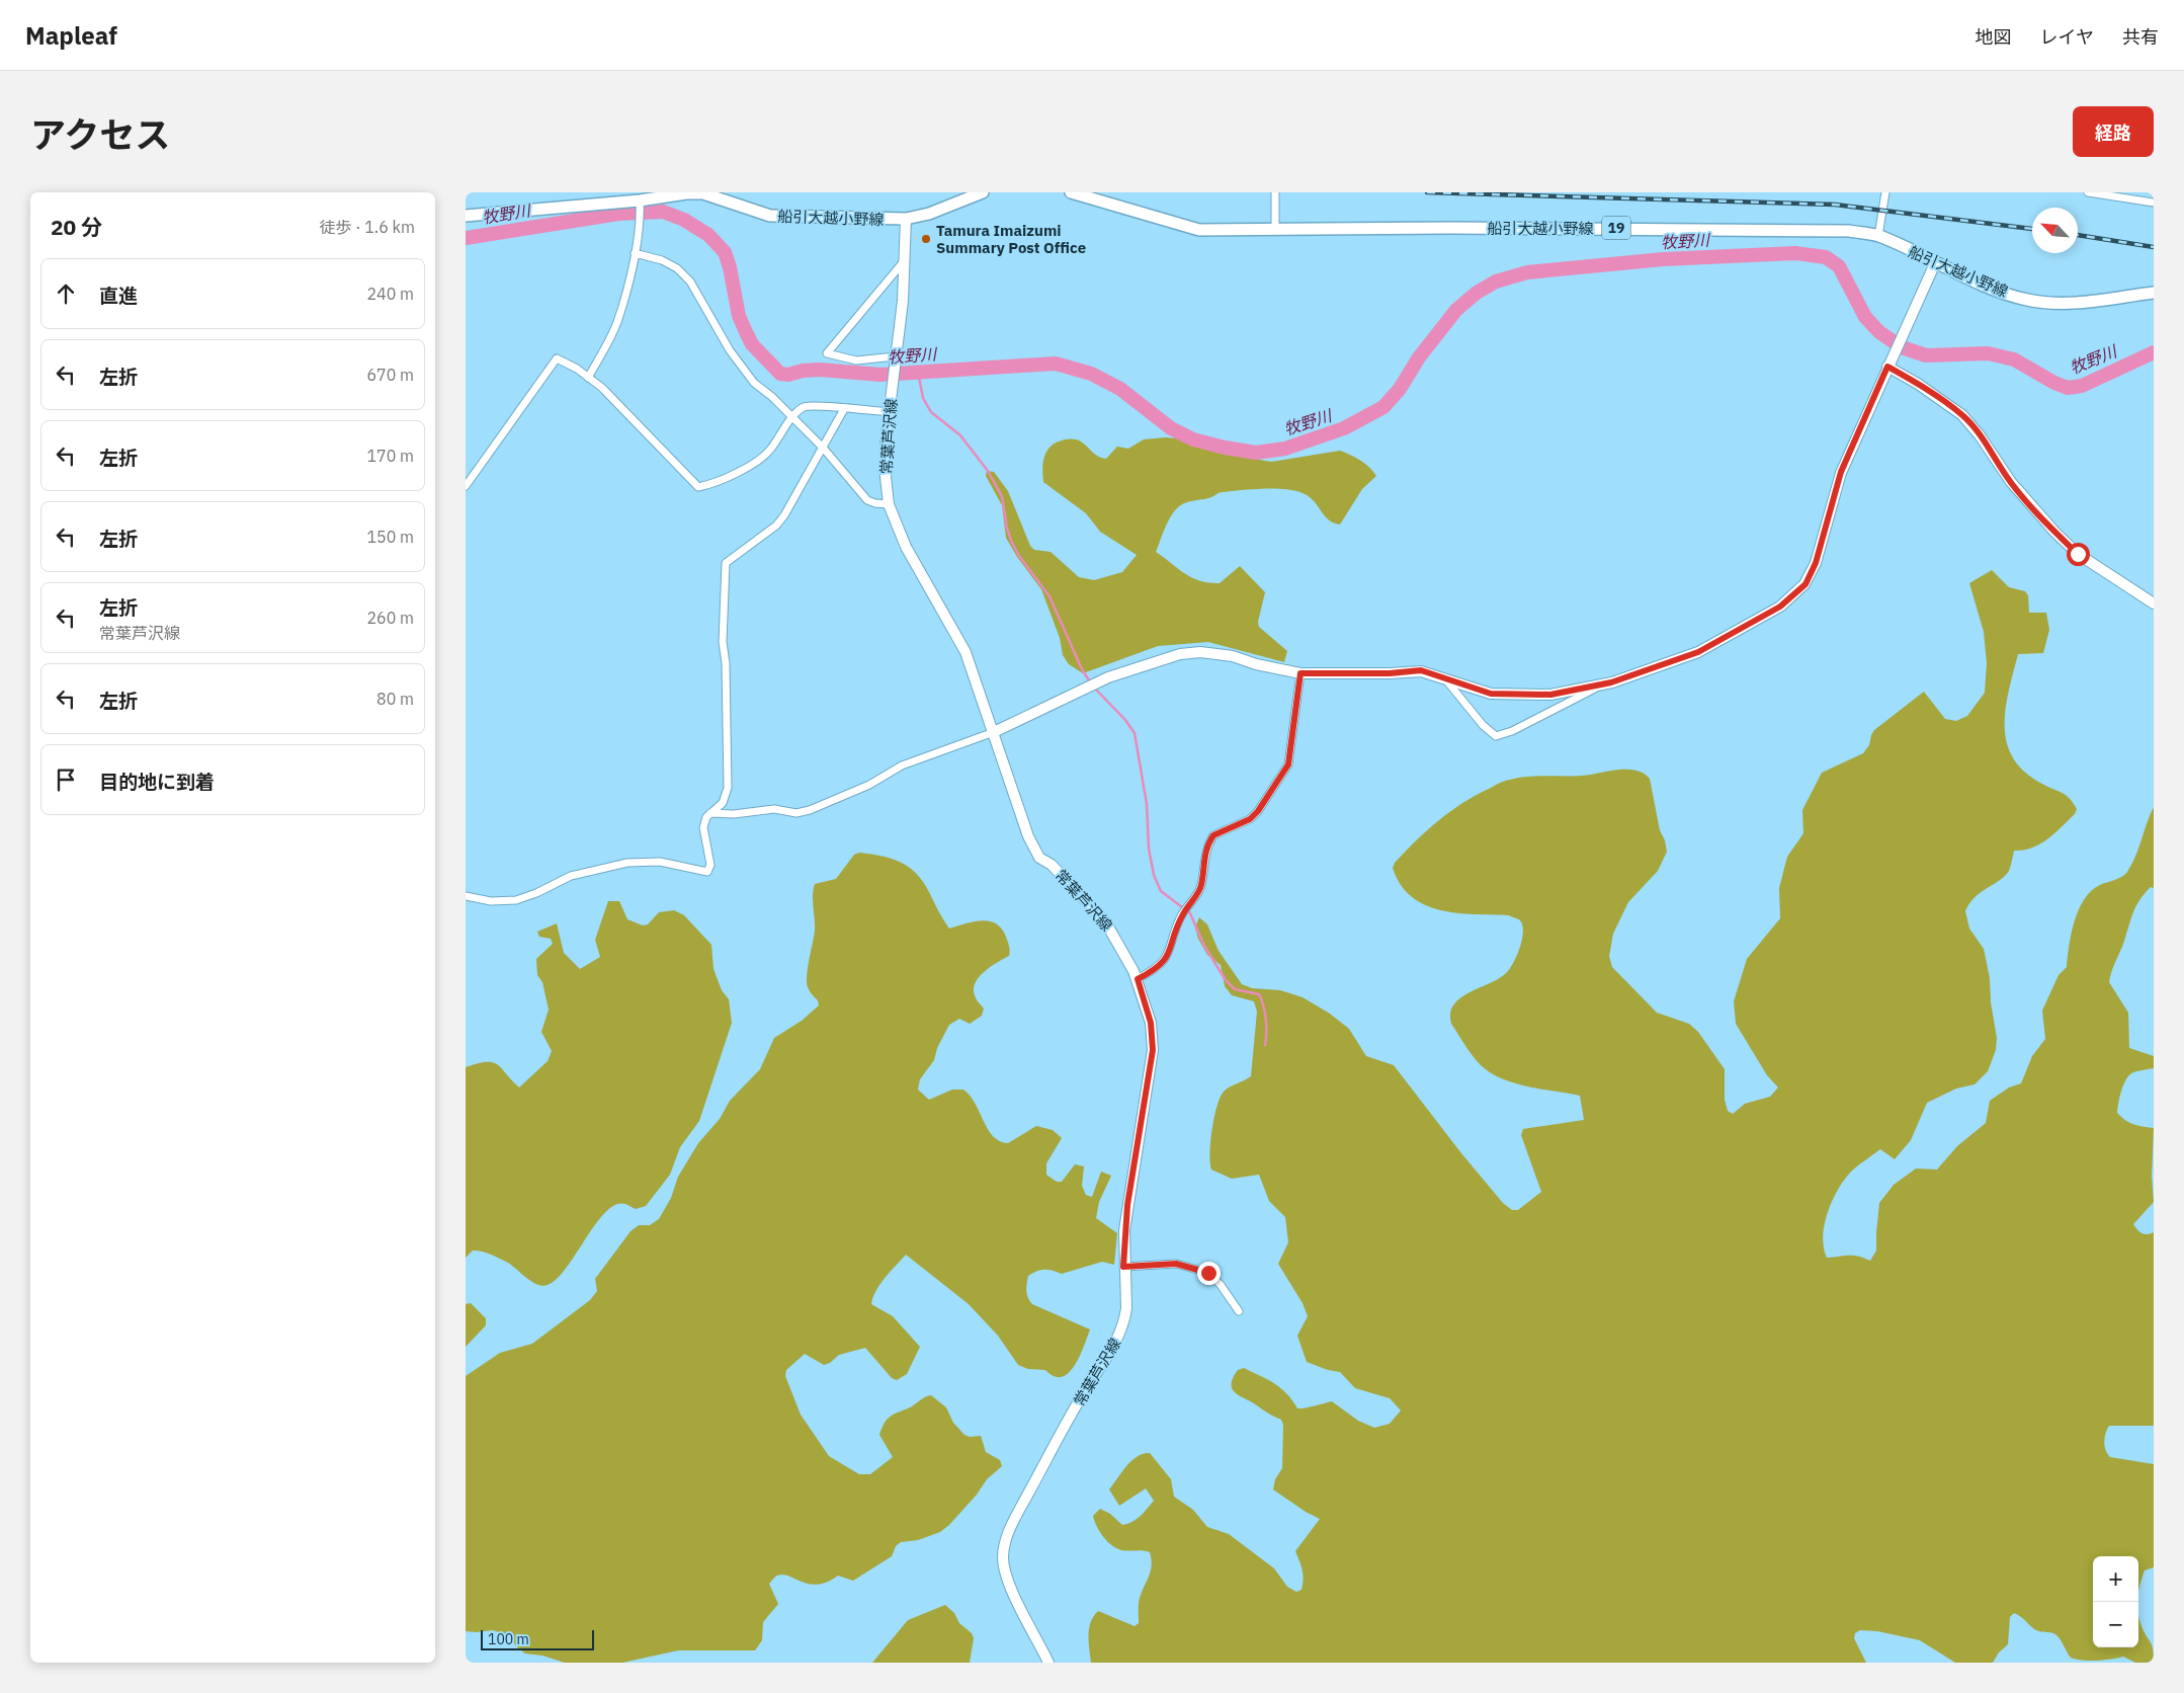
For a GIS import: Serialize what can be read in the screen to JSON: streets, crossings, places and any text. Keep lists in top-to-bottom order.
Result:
{
  "streets": {
    "main road": ["船引大越小野線", "19"],
    "street": ["常葉芦沢線"]
  },
  "crossings": [
    ["船引大越小野線", "常葉芦沢線"]
  ],
  "water": ["牧野川"],
  "places": ["Tamura Imaizumi Summary Post Office"],
  "scale_bar": "100 m",
  "north": "top left",
  "page": {
    "header": "Mapleaf",
    "nav": ["地図", "レイヤ", "共有"],
    "title": "アクセス",
    "buttons": "経路",
    "heading": ["20 分", "徒歩 · 1.6 km"],
    "list": [
      ["直進", "240 m"],
      ["左折", "670 m"],
      ["左折", "170 m"],
      ["左折", "150 m"],
      ["左折", "常葉芦沢線", "260 m"],
      ["左折", "80 m"],
      "目的地に到着"
    ],
    "map_buttons": ["+", "−"],
    "scale": "100 m"
  }
}
